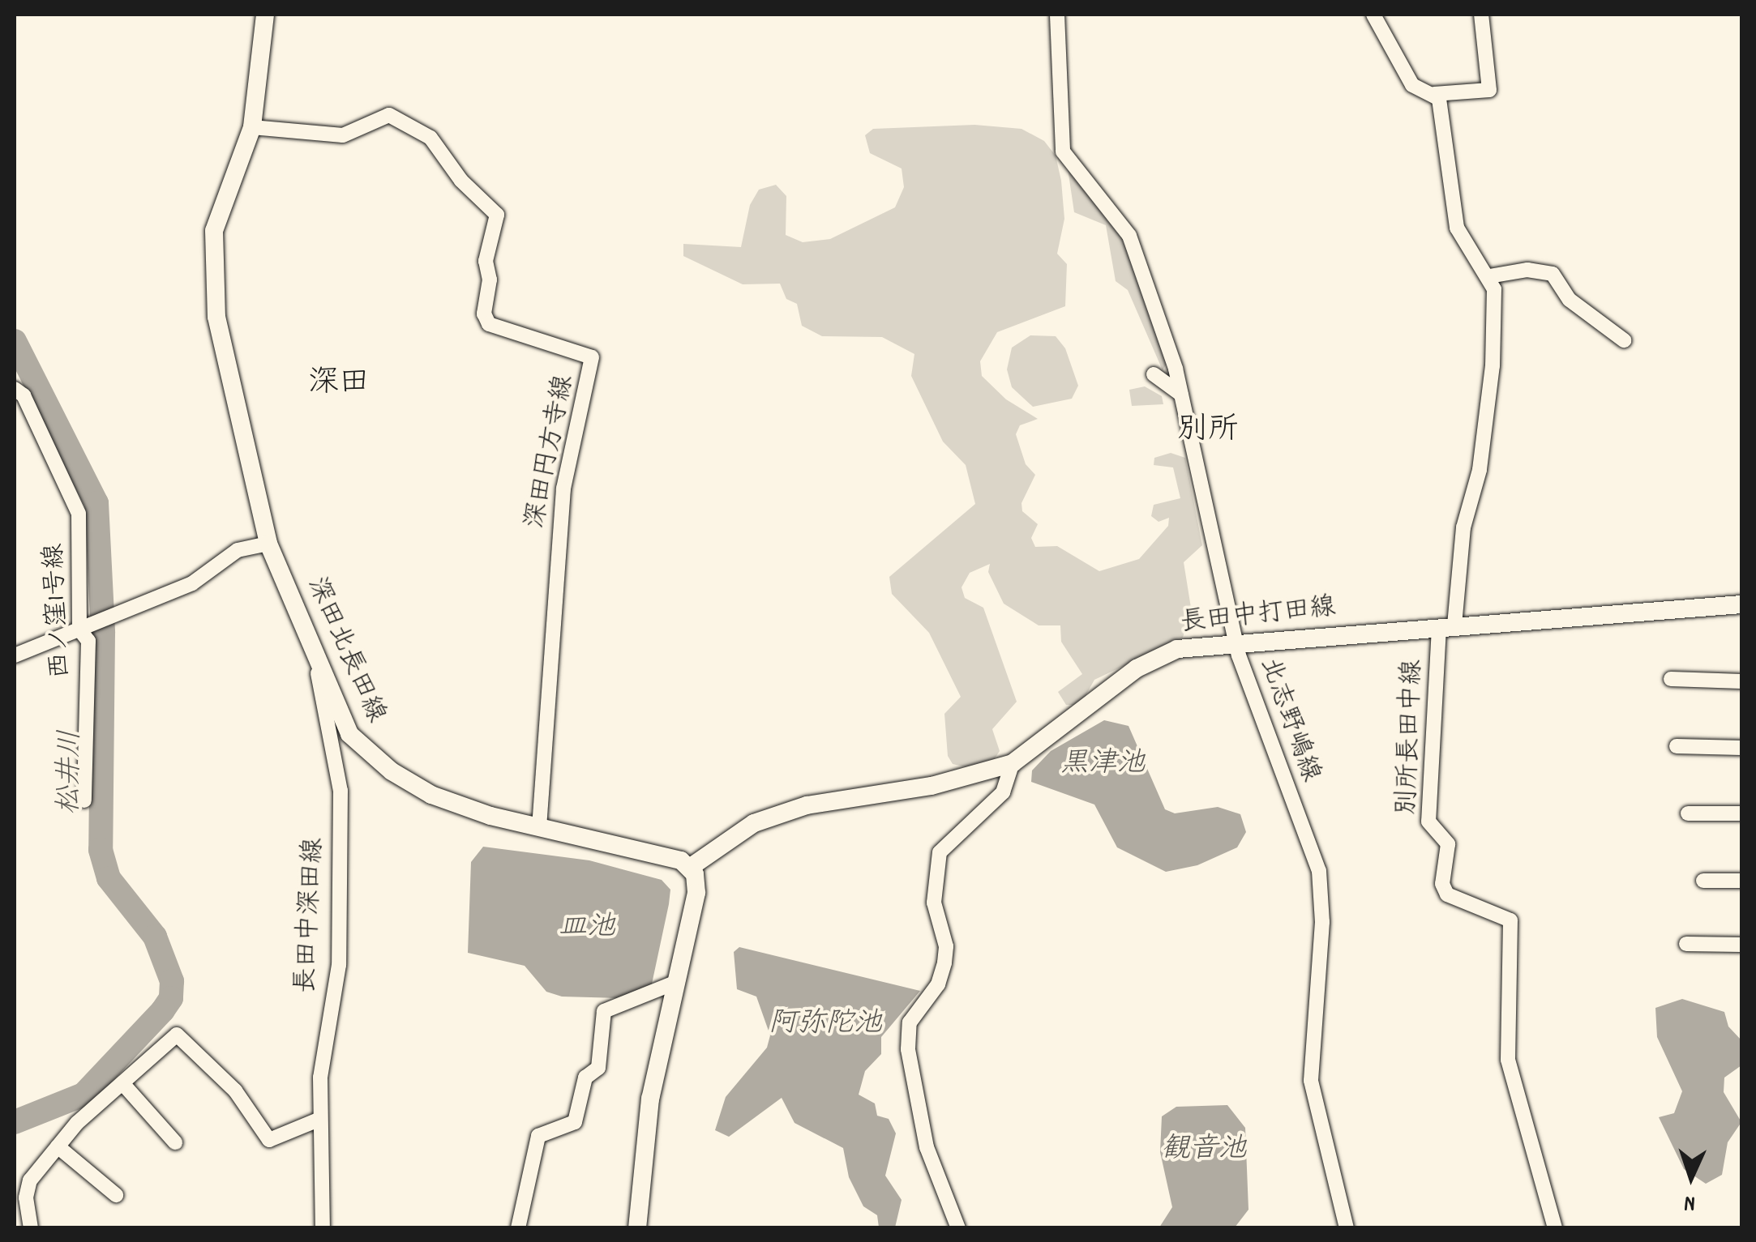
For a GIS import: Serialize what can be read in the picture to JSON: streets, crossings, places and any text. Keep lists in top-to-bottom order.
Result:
{
  "streets": {
    "street": [
      "深田円方寺線",
      "西ノ窪1号線",
      "長田中打田線",
      "深田北長田線",
      "北志野嶋線",
      "別所長田中線",
      "長田中深田線"
    ]
  },
  "crossings": [
    ["深田円方寺線", "深田北長田線"],
    ["長田中打田線", "深田北長田線"],
    ["長田中打田線", "北志野嶋線"],
    ["長田中打田線", "別所長田中線"],
    ["深田北長田線", "長田中深田線"]
  ],
  "districts": ["深田", "別所"],
  "water": [
    "黒津池",
    "松井川",
    "皿池",
    "阿弥陀池",
    "観音池"
  ],
  "north": "bottom"
}
